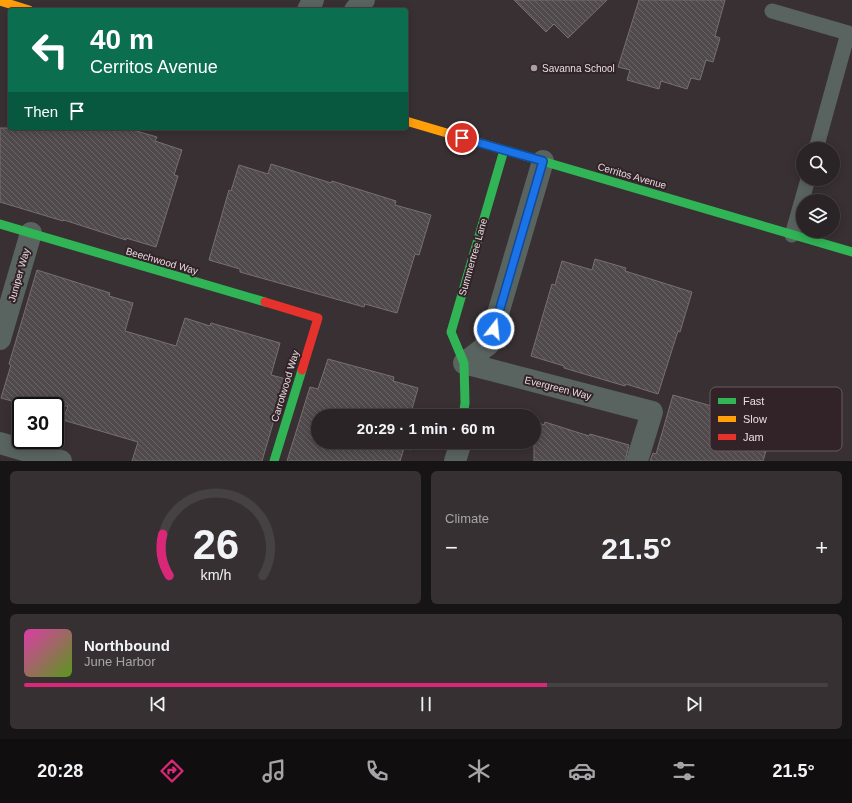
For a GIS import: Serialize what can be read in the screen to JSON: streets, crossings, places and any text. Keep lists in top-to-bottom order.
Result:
{
  "streets": {
    "street": [
      "Cerritos Avenue",
      "Summertree Lane",
      "Beechwood Way",
      "Juniper Way",
      "Carrotwood Way",
      "Evergreen Way"
    ]
  },
  "crossings": [
    ["Cerritos Avenue", "Summertree Lane"],
    ["Summertree Lane", "Evergreen Way"],
    ["Beechwood Way", "Juniper Way"],
    ["Beechwood Way", "Carrotwood Way"]
  ],
  "places": ["Savanna School"],
  "legend": ["Fast", "Slow", "Jam"],
  "page": {
    "turn": ["40 m", "Cerritos Avenue"],
    "then": "Then",
    "limit": "30",
    "trip": "20:29 · 1 min · 60 m",
    "tile": "Climate",
    "heat": ["−", "21.5°", "+"],
    "song": ["Northbound", "June Harbor"],
    "tabs": ["20:28", "21.5°"],
    "gauge": ["26", "km/h"]
  }
}
